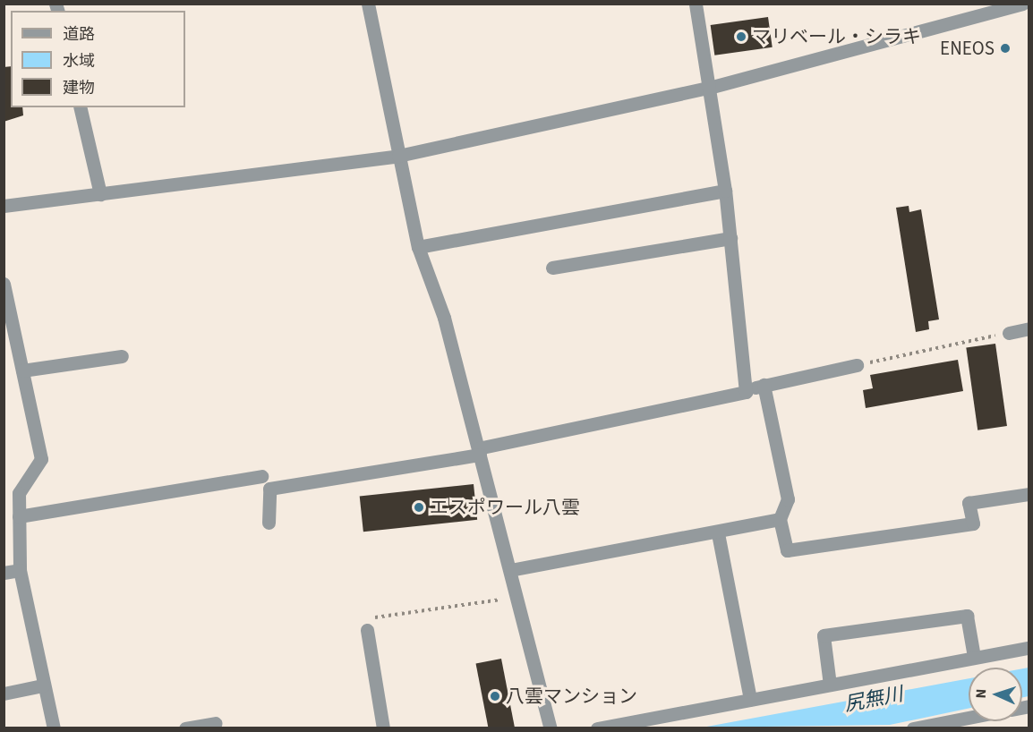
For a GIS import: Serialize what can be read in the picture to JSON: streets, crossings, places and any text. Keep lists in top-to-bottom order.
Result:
{
  "water": ["尻無川"],
  "places": [
    "マリベール・シラキ",
    "ENEOS",
    "エスポワール八雲",
    "八雲マンション"
  ],
  "legend": ["道路", "水域", "建物"],
  "north": "left"
}
